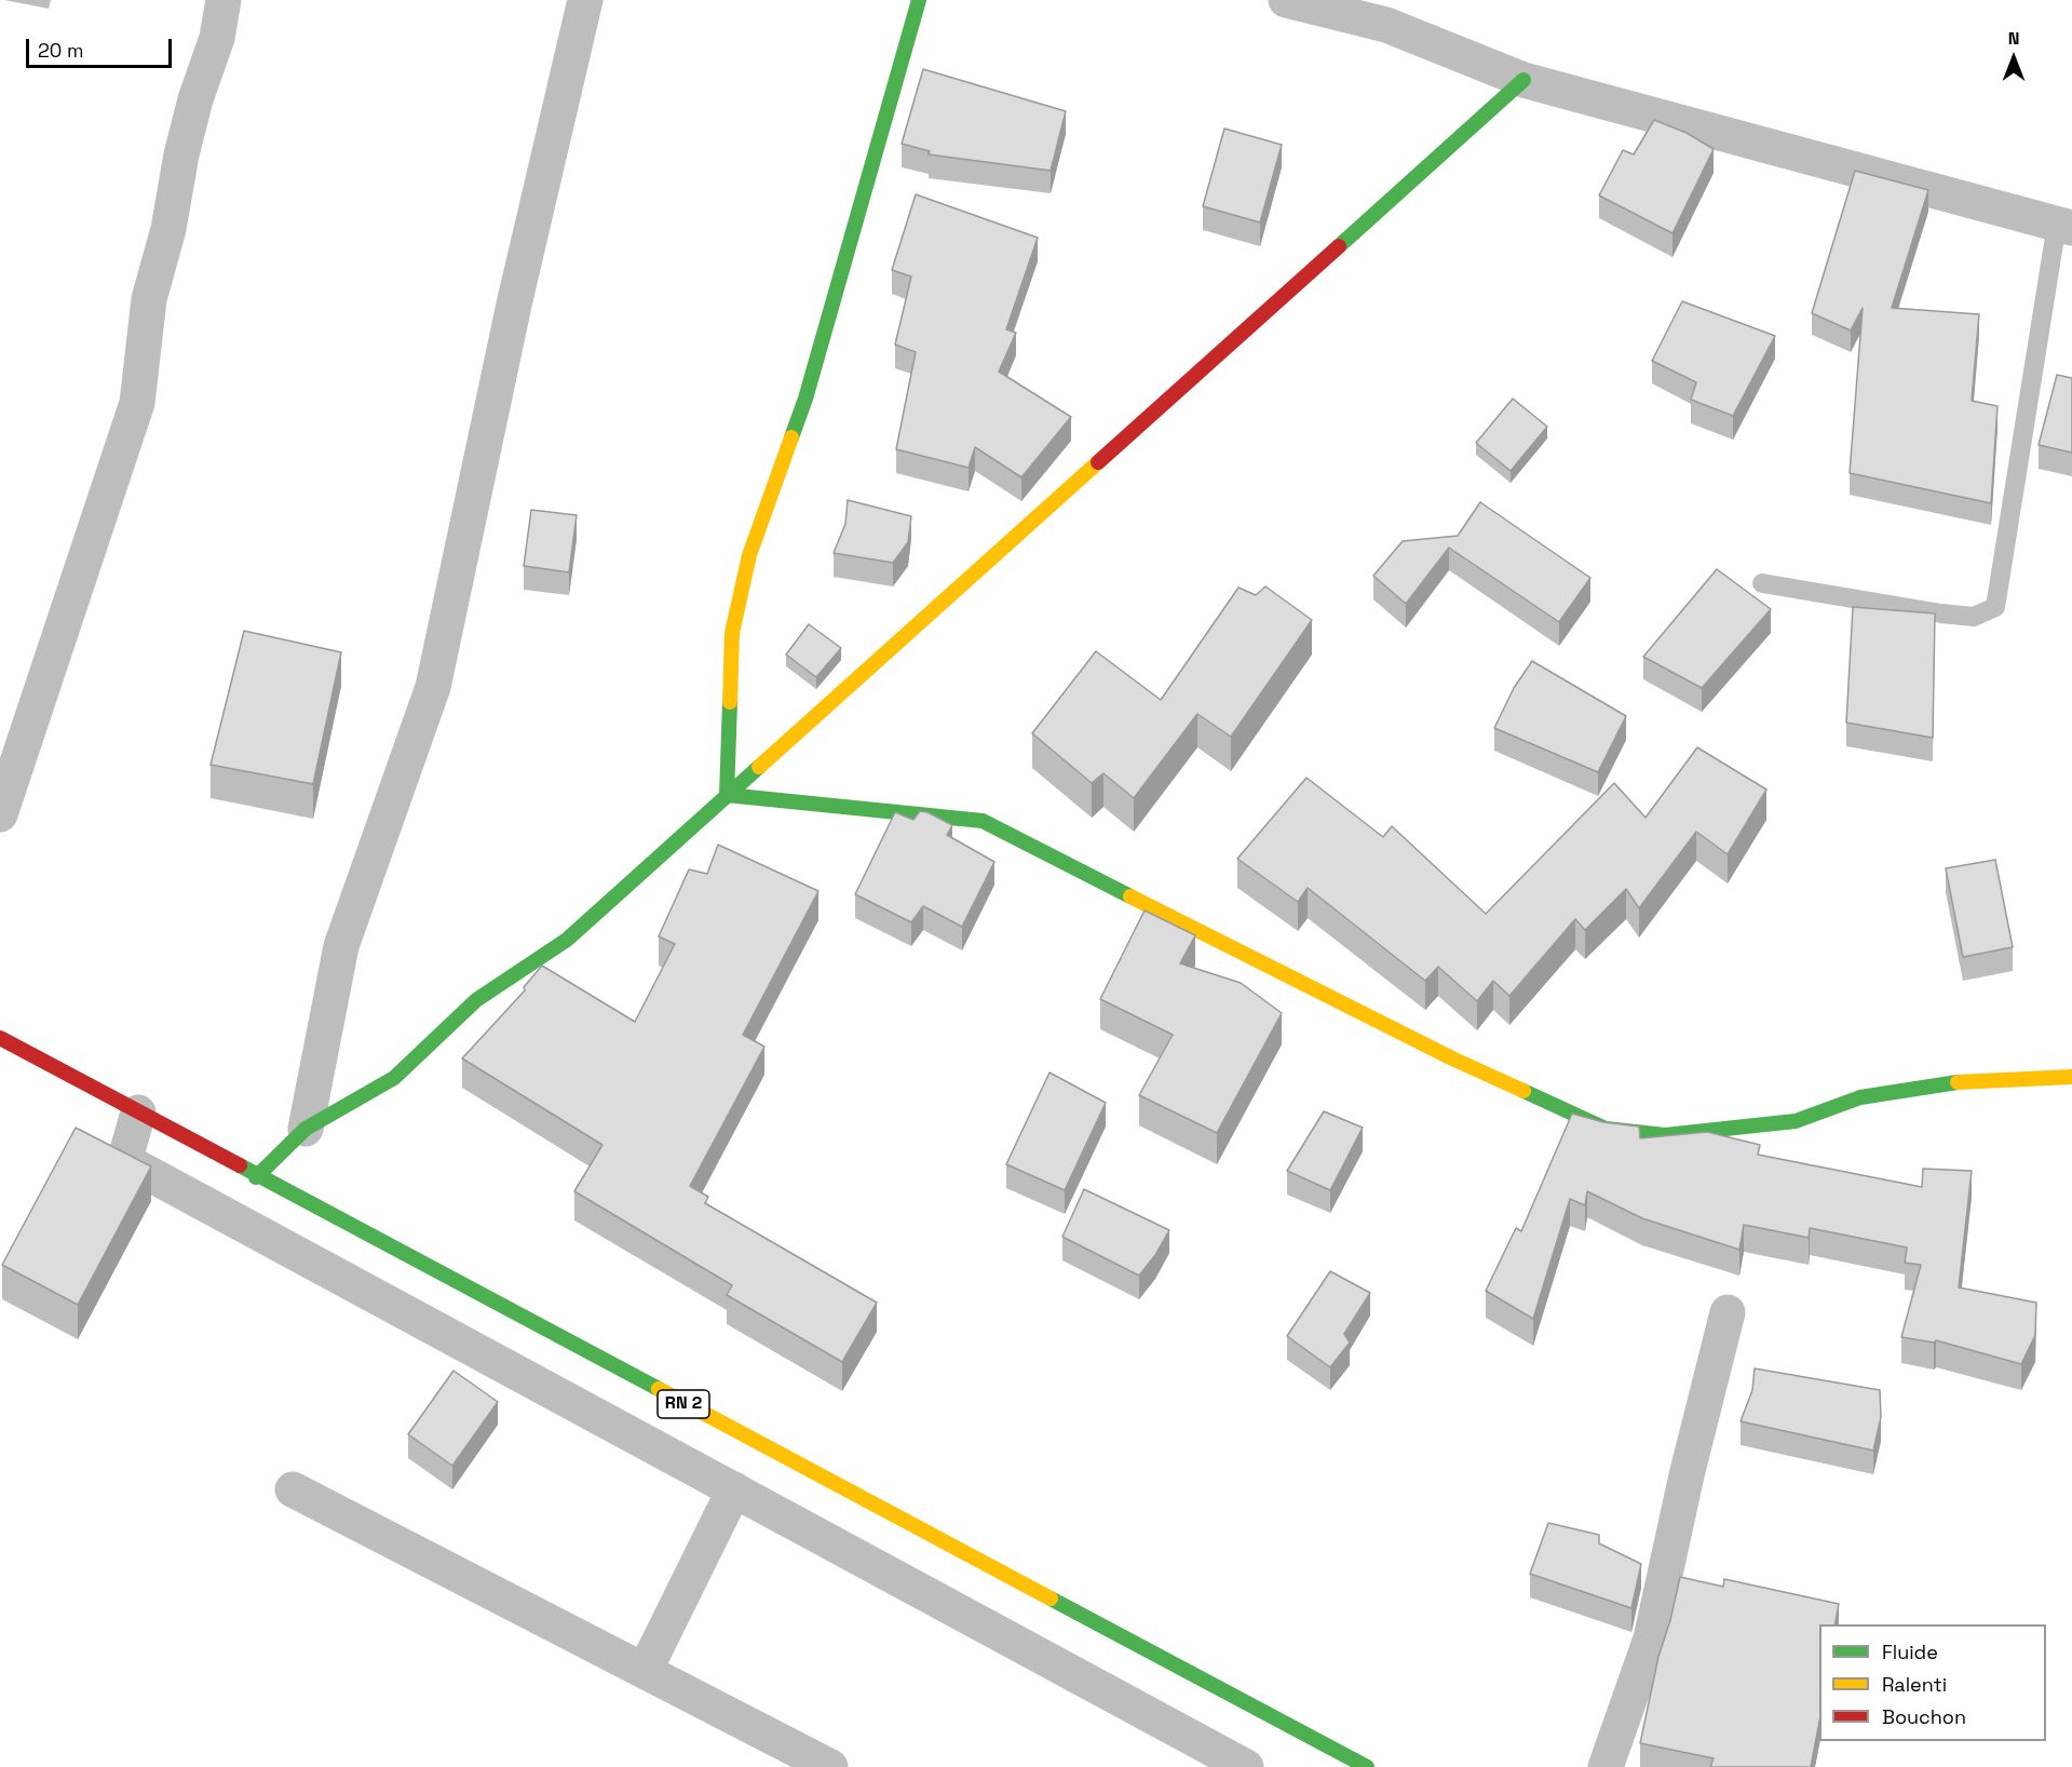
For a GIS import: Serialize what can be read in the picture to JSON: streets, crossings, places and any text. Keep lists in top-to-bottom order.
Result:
{
  "streets": {
    "main road": ["RN 2"]
  },
  "legend": ["Fluide", "Ralenti", "Bouchon"],
  "scale_bar": "20 m",
  "north": "top"
}
